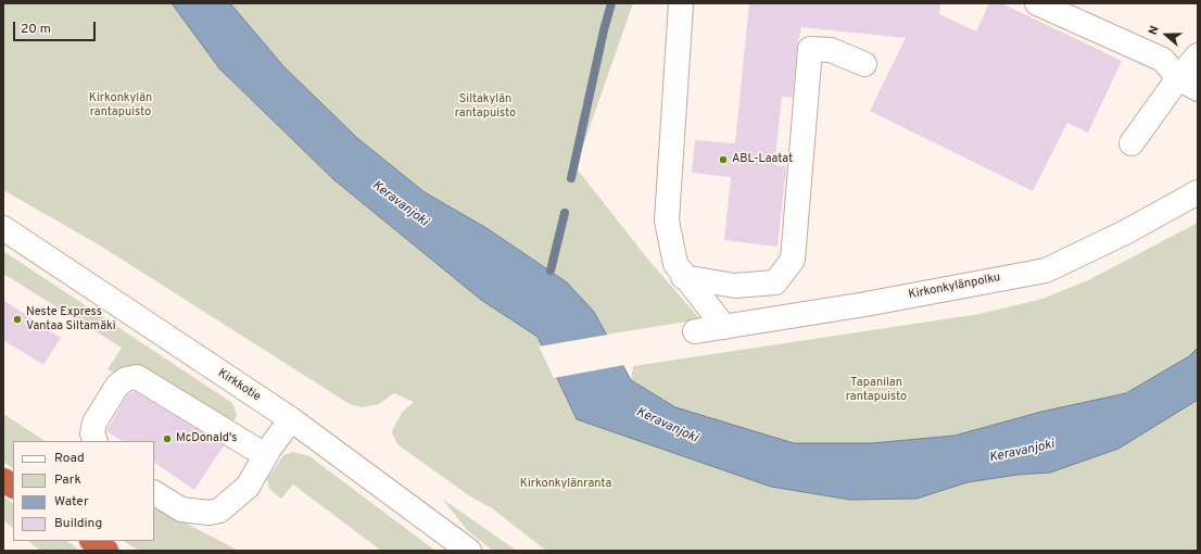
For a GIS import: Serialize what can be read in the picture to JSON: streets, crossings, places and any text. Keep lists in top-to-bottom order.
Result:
{
  "streets": {
    "street": ["Kirkonkylänpolku", "Kirkkotie"]
  },
  "water": ["Keravanjoki"],
  "parks": [
    "Kirkonkylän rantapuisto",
    "Siltakylän rantapuisto",
    "Tapanilan rantapuisto",
    "Kirkonkylänranta"
  ],
  "places": ["ABL-Laatat", "Neste Express Vantaa Siltamäki", "McDonald's"],
  "legend": [
    "Road",
    "Park",
    "Water",
    "Building"
  ],
  "scale_bar": "20 m",
  "north": "left"
}
